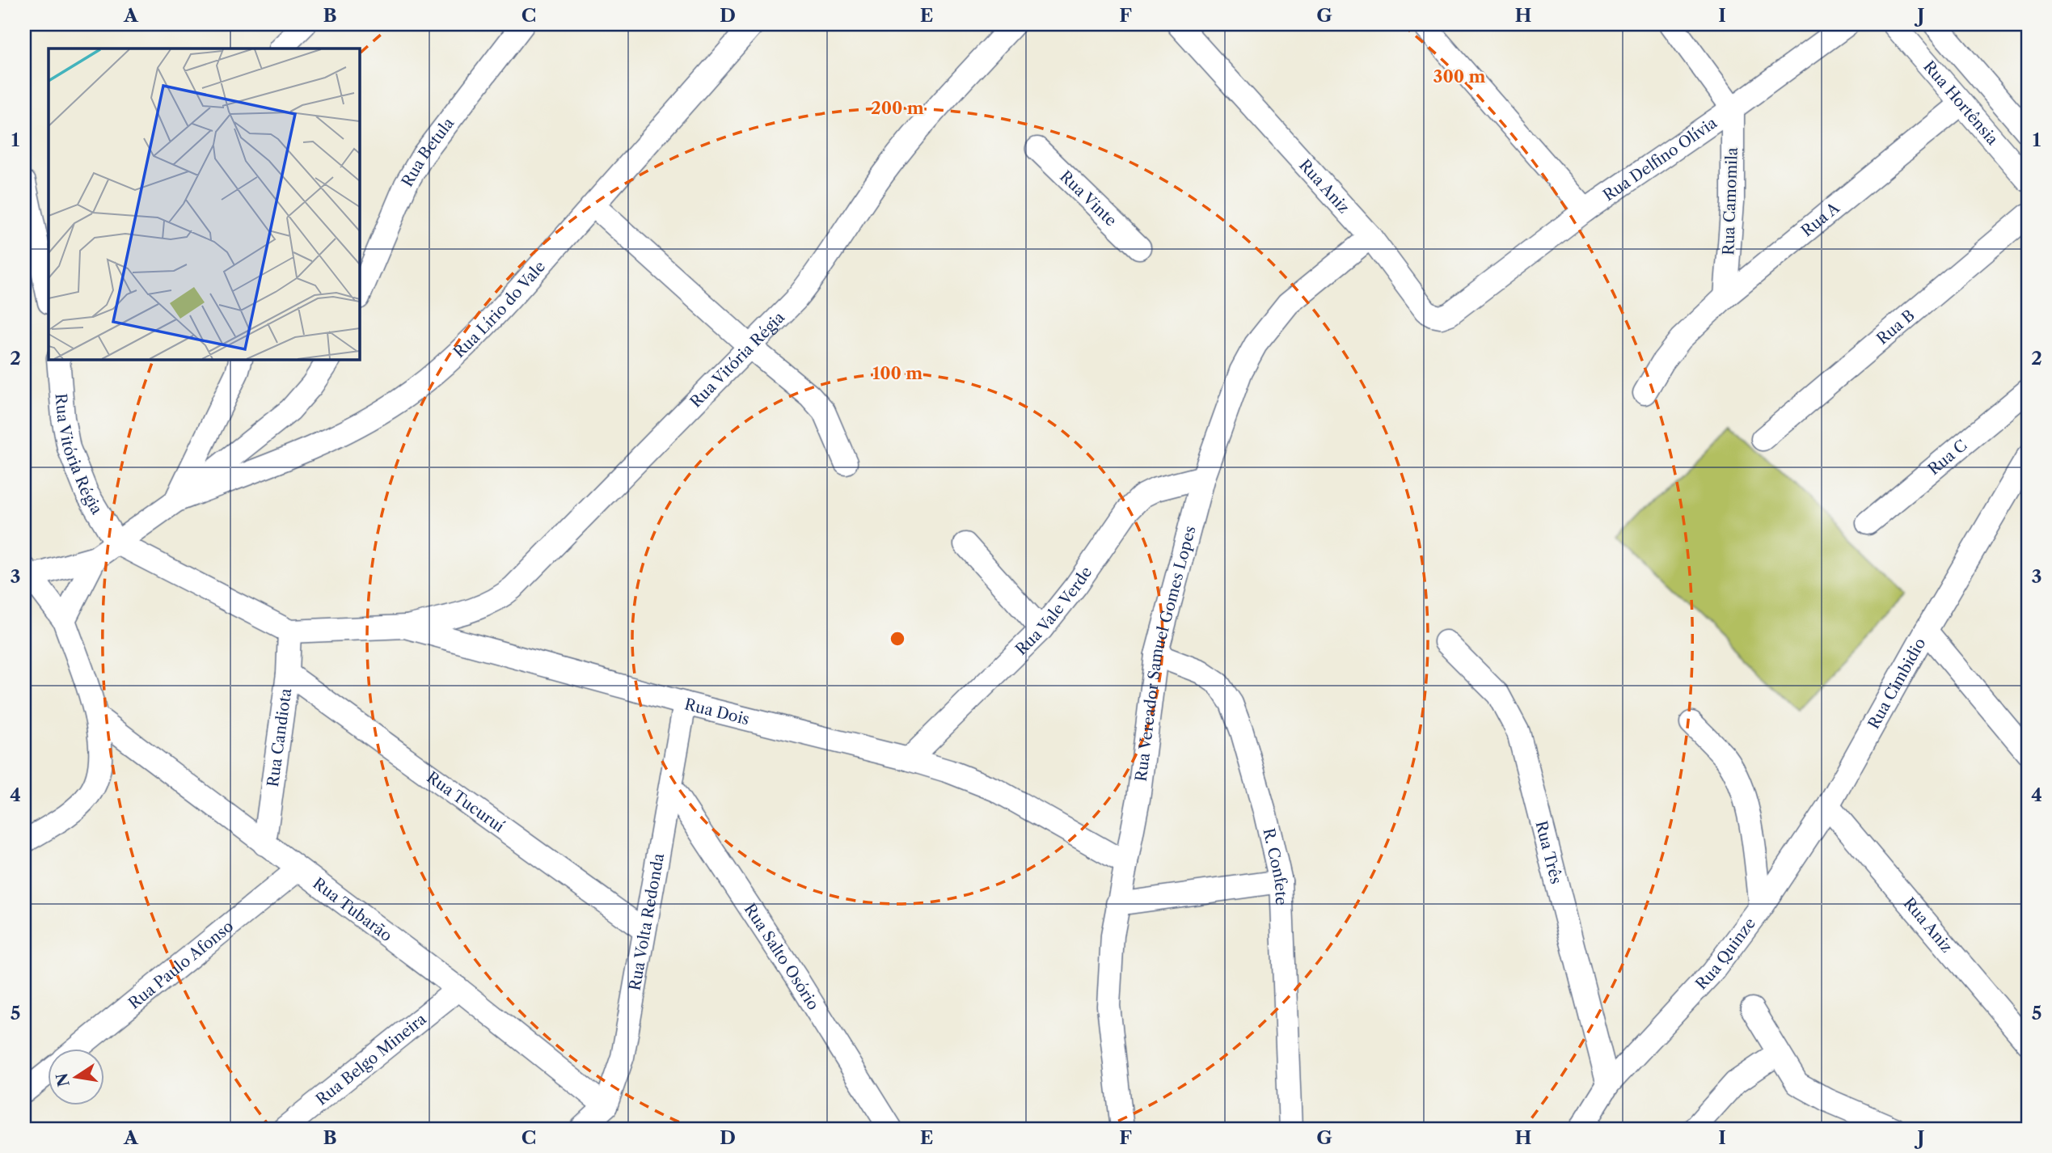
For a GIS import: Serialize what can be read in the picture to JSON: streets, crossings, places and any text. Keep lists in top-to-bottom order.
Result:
{
  "streets": {
    "street": [
      "Rua Hortênsia",
      "Rua Betula",
      "Rua Delfino Olívia",
      "Rua Aniz",
      "Rua Vinte",
      "Rua Camomila",
      "Rua A",
      "Rua Lírio do Vale",
      "Rua B",
      "Rua Vitória Régia",
      "Rua C",
      "Rua Vale Verde",
      "Rua Vereador Samuel Gomes Lopes",
      "Rua Cimbidio",
      "Rua Dois",
      "Rua Candiota",
      "Rua Tucuruí",
      "Rua Três",
      "R. Confete",
      "Rua Tubarão",
      "Rua Volta Redonda",
      "Rua Quinze",
      "Rua Salto Osório",
      "Rua Paulo Afonso",
      "Rua Belgo Mineira"
    ]
  },
  "crossings": [
    ["Rua Hortênsia", "Rua A"],
    ["Rua Delfino Olívia", "Rua Aniz"],
    ["Rua Delfino Olívia", "Rua Camomila"],
    ["Rua Aniz", "Rua Vereador Samuel Gomes Lopes"],
    ["Rua Aniz", "Rua Cimbidio"],
    ["Rua Camomila", "Rua A"],
    ["Rua Vitória Régia", "Rua Dois"],
    ["Rua Vale Verde", "Rua Vereador Samuel Gomes Lopes"],
    ["Rua Vale Verde", "Rua Dois"],
    ["Rua Vereador Samuel Gomes Lopes", "Rua Dois"],
    ["Rua Vereador Samuel Gomes Lopes", "R. Confete"],
    ["Rua Cimbidio", "Rua Quinze"],
    ["Rua Dois", "Rua Candiota"],
    ["Rua Dois", "Rua Volta Redonda"],
    ["Rua Candiota", "Rua Tucuruí"],
    ["Rua Candiota", "Rua Tubarão"],
    ["Rua Tucuruí", "Rua Volta Redonda"],
    ["Rua Três", "Rua Quinze"],
    ["Rua Tubarão", "Rua Volta Redonda"],
    ["Rua Tubarão", "Rua Paulo Afonso"],
    ["Rua Tubarão", "Rua Belgo Mineira"],
    ["Rua Volta Redonda", "Rua Salto Osório"]
  ],
  "north": "left",
  "grid": {
    "columns": [
      "A",
      "B",
      "C",
      "D",
      "E",
      "F",
      "G",
      "H",
      "I",
      "J"
    ],
    "rows": [
      "1",
      "2",
      "3",
      "4",
      "5"
    ]
  },
  "rings": ["300 m", "200 m", "100 m"]
}
